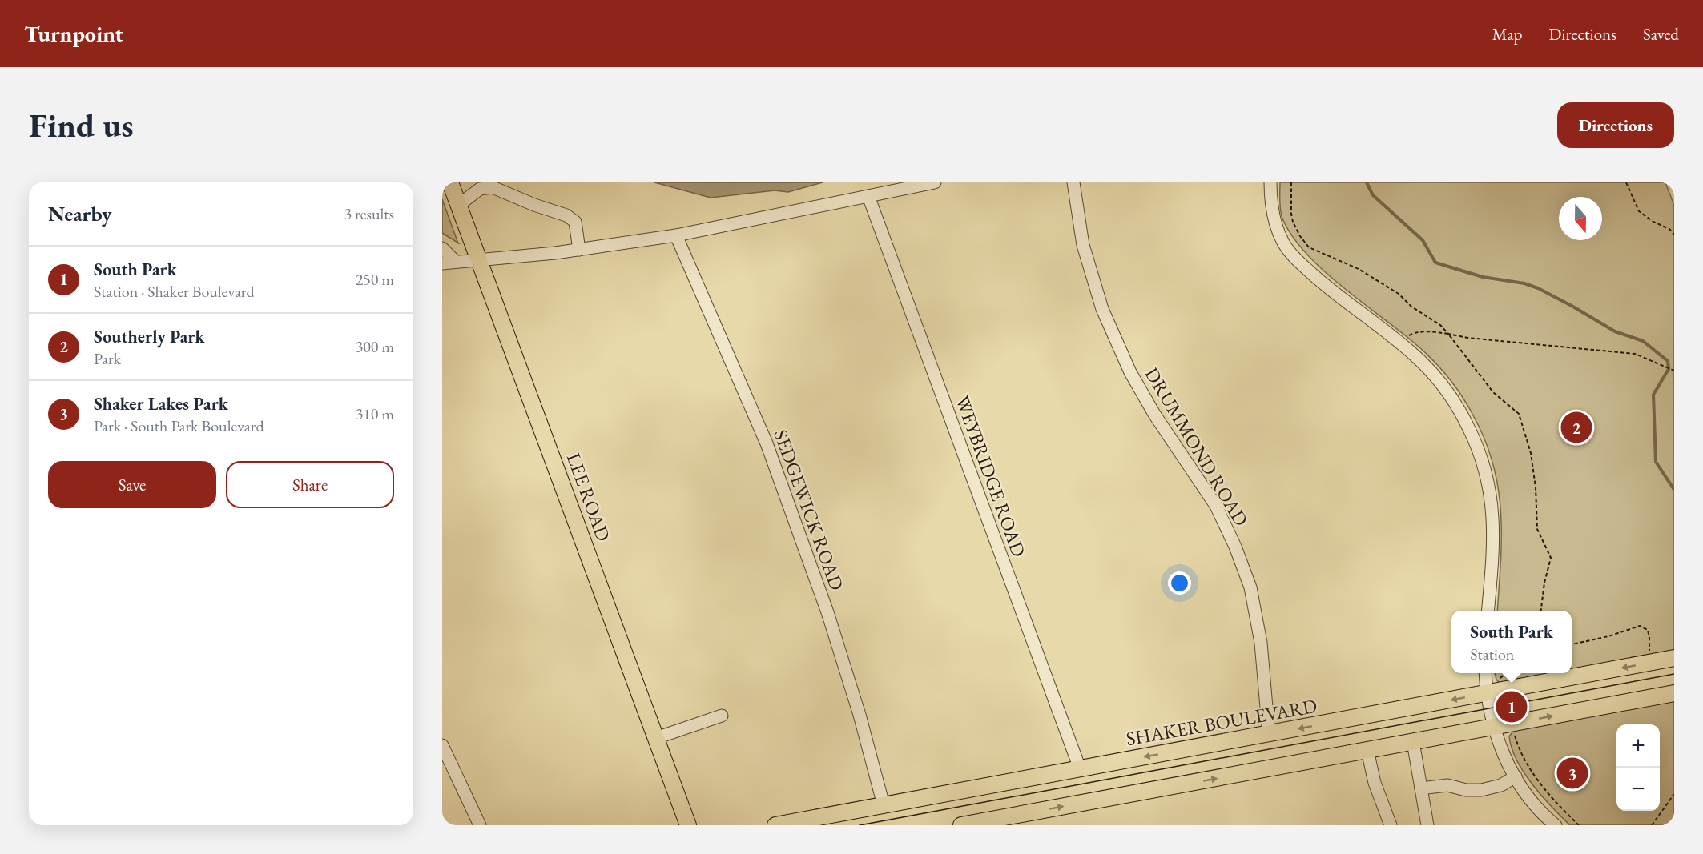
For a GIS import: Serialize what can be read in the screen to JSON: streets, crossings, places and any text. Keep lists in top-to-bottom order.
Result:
{
  "streets": {
    "main road": ["LEE ROAD", "SHAKER BOULEVARD"],
    "street": ["DRUMMOND ROAD", "WEYBRIDGE ROAD", "SEDGEWICK ROAD"]
  },
  "crossings": [
    ["DRUMMOND ROAD", "SHAKER BOULEVARD"],
    ["WEYBRIDGE ROAD", "SHAKER BOULEVARD"],
    ["SEDGEWICK ROAD", "SHAKER BOULEVARD"]
  ],
  "north": "bottom",
  "page": {
    "header": "Turnpoint",
    "nav": ["Map", "Directions", "Saved"],
    "buttons": [
      "Directions",
      ["Save", "Share"]
    ],
    "title": "Find us",
    "heading": ["Nearby", "3 results"],
    "list": [
      {
        "mark": "1",
        "name": "South Park",
        "note": "Station · Shaker Boulevard",
        "value": "250 m"
      },
      {
        "mark": "2",
        "name": "Southerly Park",
        "note": "Park",
        "value": "300 m"
      },
      {
        "mark": "3",
        "name": "Shaker Lakes Park",
        "note": "Park · South Park Boulevard",
        "value": "310 m"
      }
    ],
    "pins": ["2", "1", "3"],
    "popup": ["South Park", "Station"],
    "map_buttons": ["+", "−"]
  }
}
